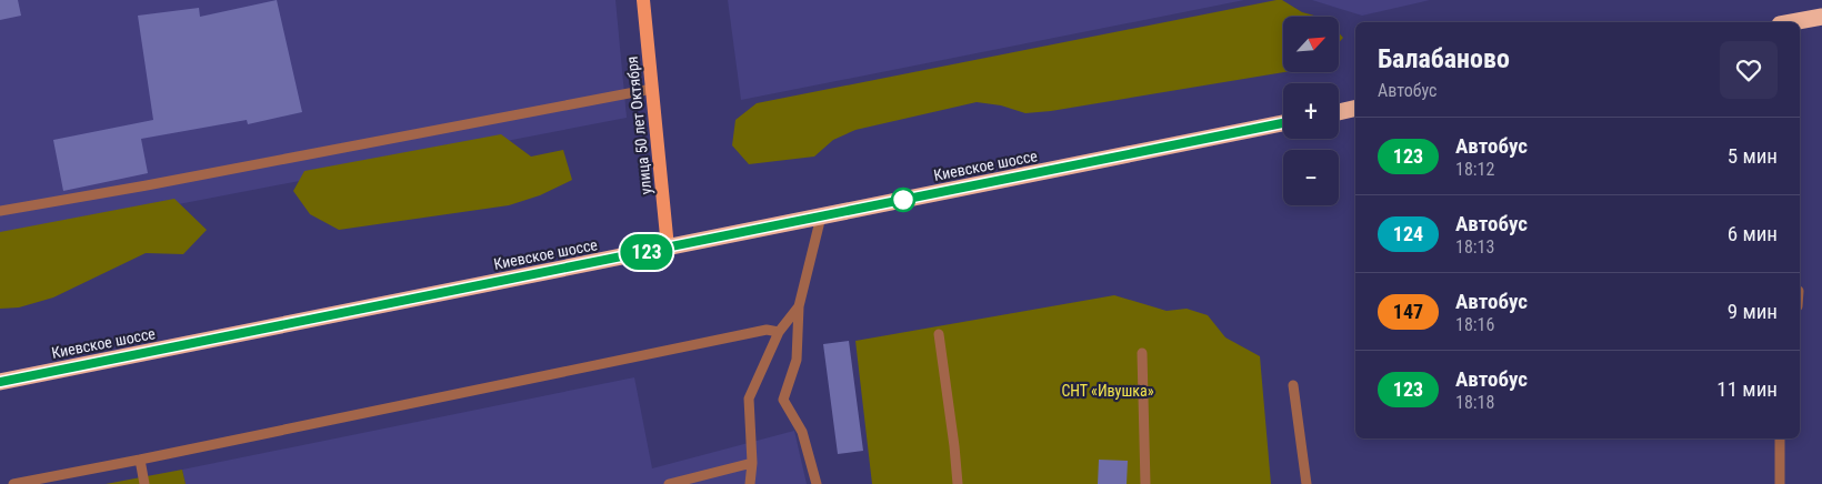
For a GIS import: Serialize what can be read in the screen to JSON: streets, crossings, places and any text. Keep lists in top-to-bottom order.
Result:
{
  "streets": {
    "highway": ["Киевское шоссе"],
    "main road": ["улица 50 лет Октября"]
  },
  "crossings": [
    ["улица 50 лет Октября", "Киевское шоссе"]
  ],
  "parks": ["СНТ «Ивушка»"],
  "lines": ["bus line 123"],
  "north": "top right",
  "page": {
    "on_map": "123",
    "map_buttons": ["+", "−"],
    "heading": ["Балабаново", "Автобус"],
    "list": [
      {
        "mark": "123",
        "name": "Автобус",
        "note": "18:12",
        "value": "5 мин"
      },
      {
        "mark": "124",
        "name": "Автобус",
        "note": "18:13",
        "value": "6 мин"
      },
      {
        "mark": "147",
        "name": "Автобус",
        "note": "18:16",
        "value": "9 мин"
      },
      {
        "mark": "123",
        "name": "Автобус",
        "note": "18:18",
        "value": "11 мин"
      }
    ]
  }
}
